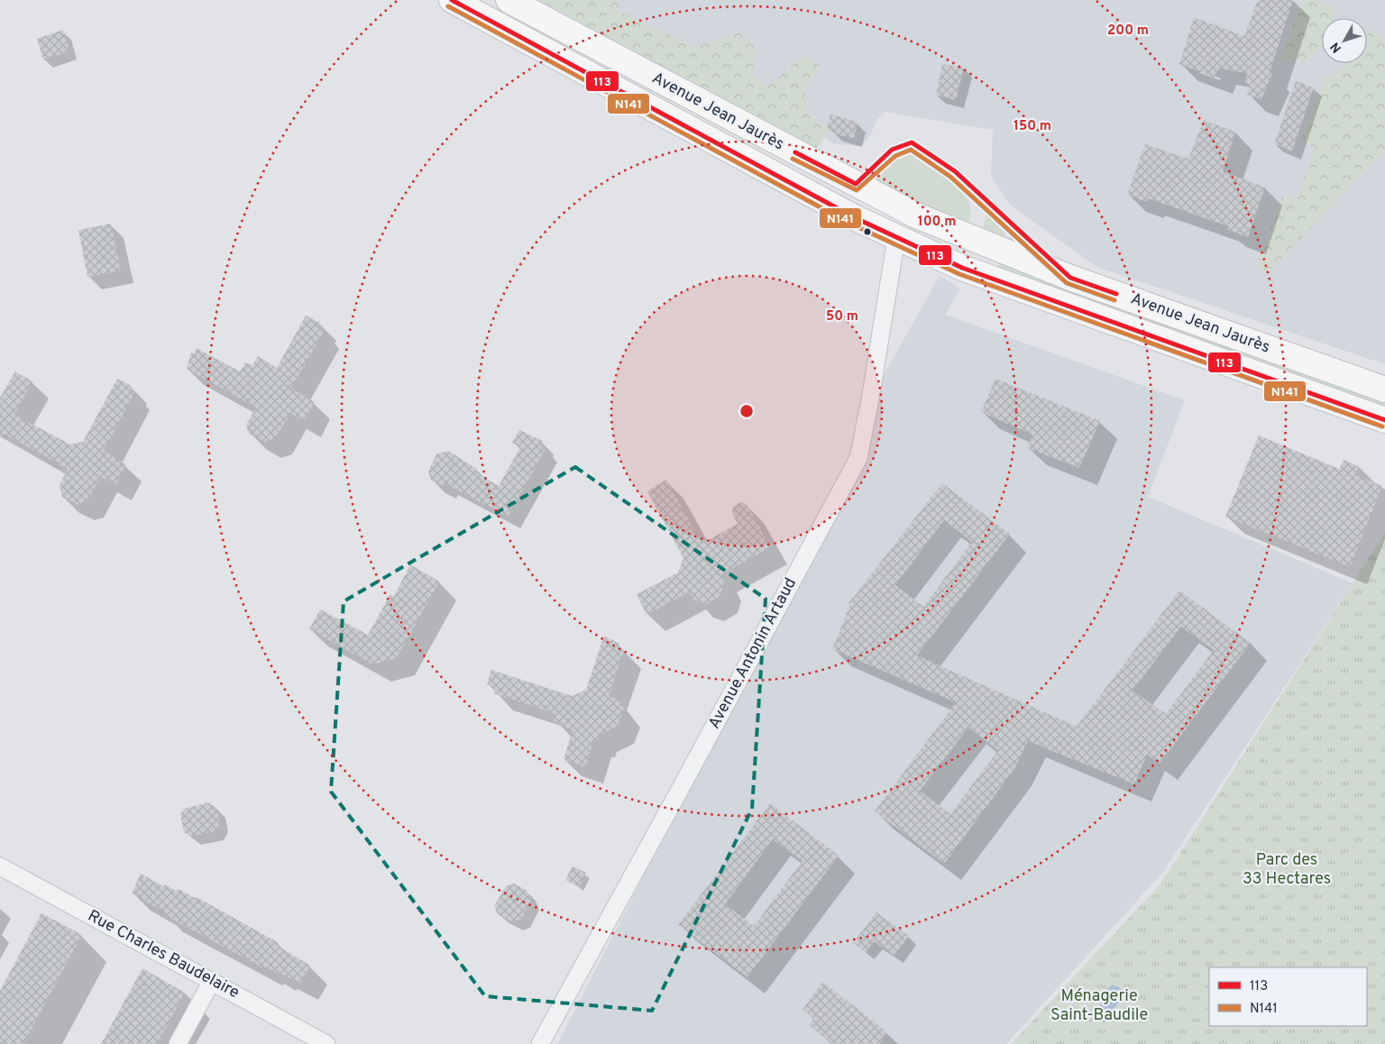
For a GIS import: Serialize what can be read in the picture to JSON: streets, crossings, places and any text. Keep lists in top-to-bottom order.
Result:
{
  "streets": {
    "main road": ["Avenue Jean Jaurès"],
    "street": ["Avenue Antonin Artaud", "Rue Charles Baudelaire"]
  },
  "crossings": [
    ["Avenue Jean Jaurès", "Avenue Antonin Artaud"]
  ],
  "parks": ["Parc des 33 Hectares", "Ménagerie Saint-Baudile"],
  "lines": ["transit line 113", "transit line N141"],
  "legend": ["113", "N141"],
  "north": "bottom left",
  "rings": [
    "200 m",
    "150 m",
    "100 m",
    "50 m"
  ]
}
